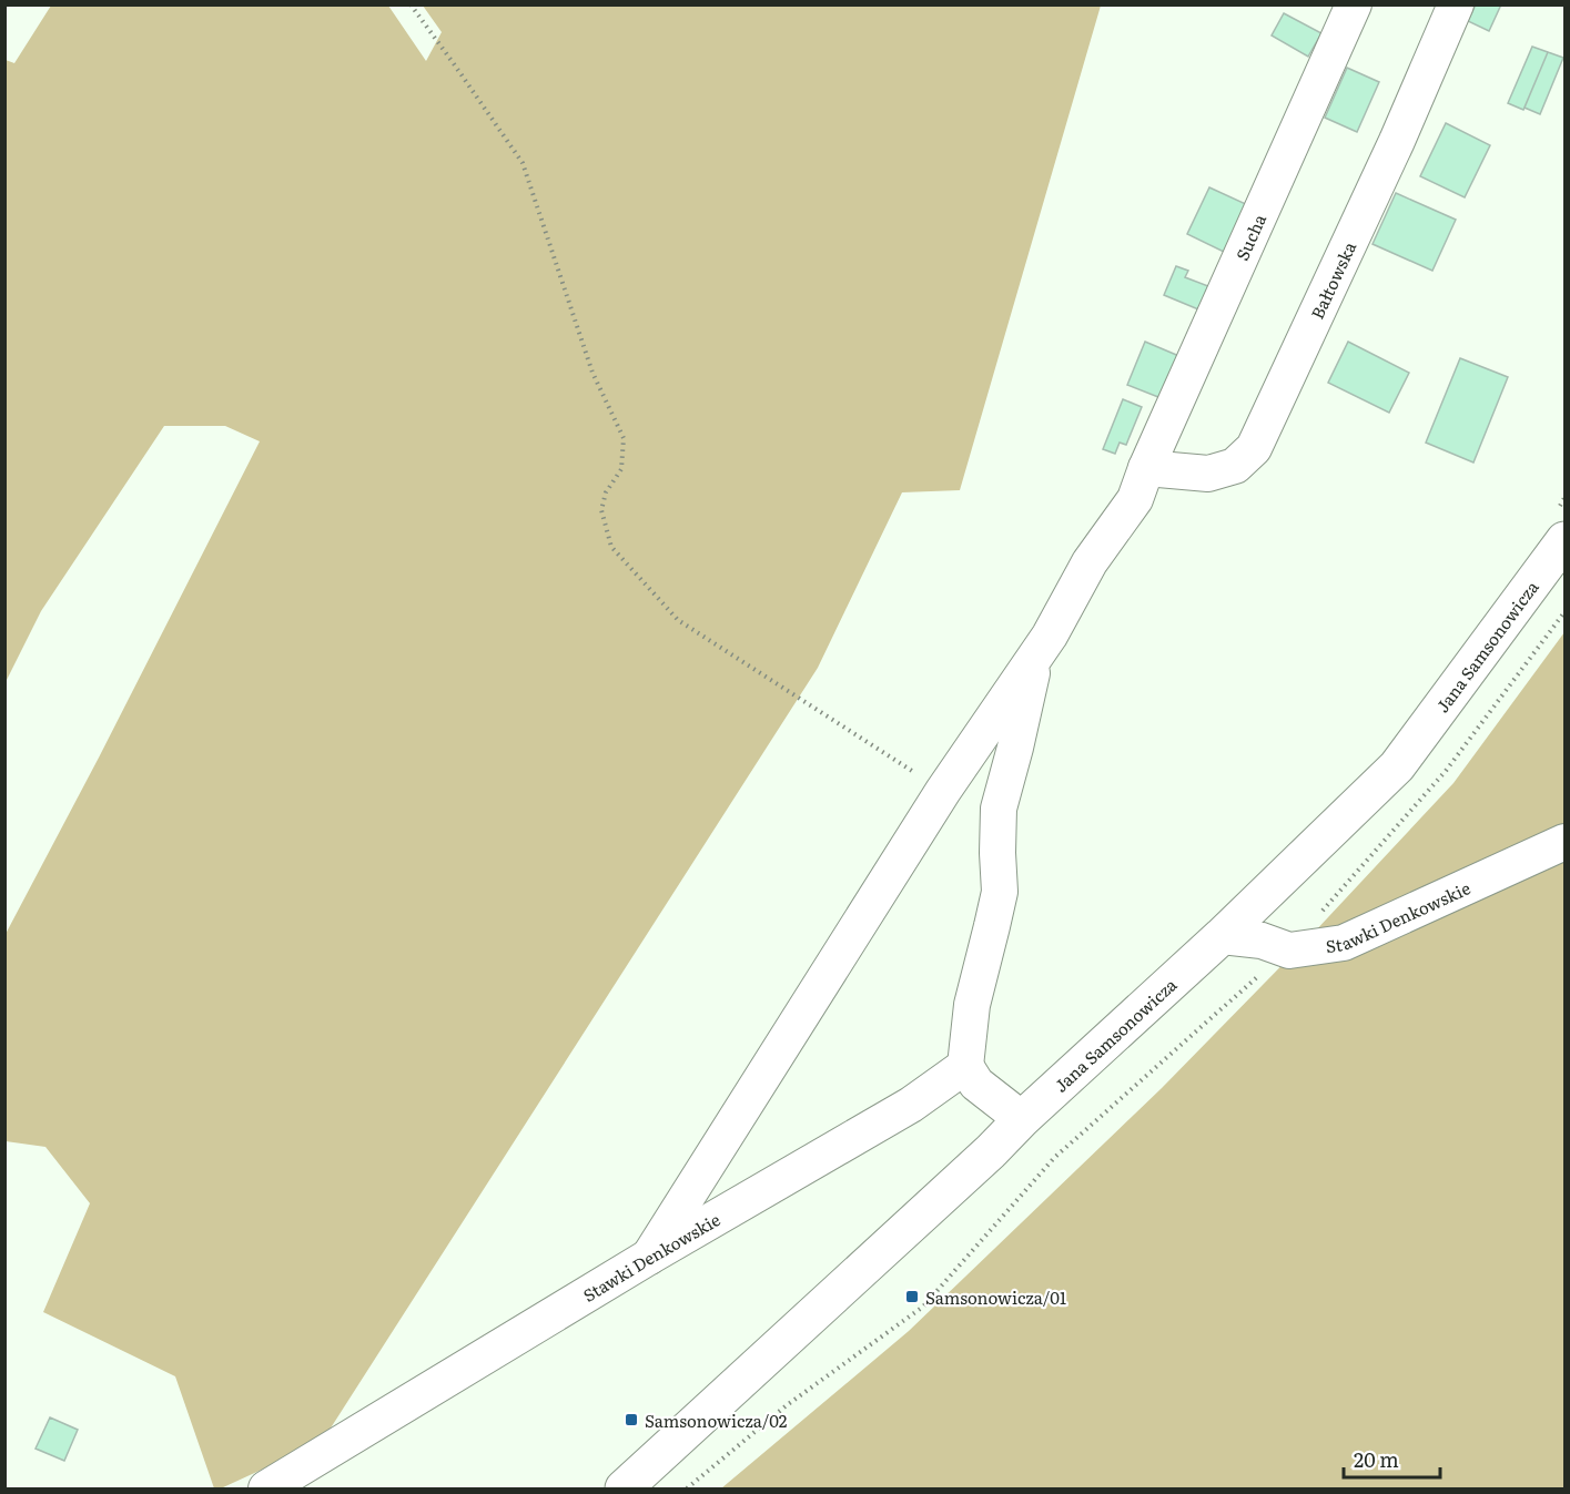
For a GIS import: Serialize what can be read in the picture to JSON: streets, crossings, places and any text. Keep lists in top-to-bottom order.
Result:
{
  "streets": {
    "main road": ["Jana Samsonowicza"],
    "street": ["Sucha", "Bałtowska", "Stawki Denkowskie"]
  },
  "crossings": [
    ["Sucha", "Bałtowska"],
    ["Jana Samsonowicza", "Stawki Denkowskie"]
  ],
  "places": {
    "transit": ["Samsonowicza/01", "Samsonowicza/02"]
  },
  "scale_bar": "20 m"
}
